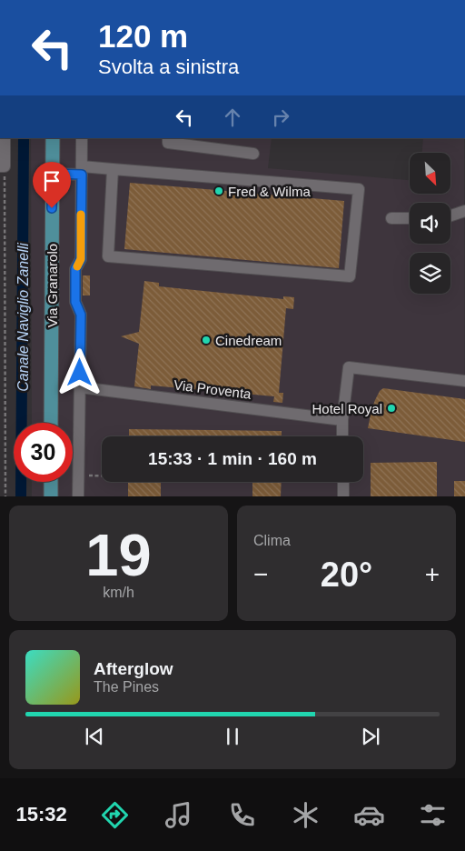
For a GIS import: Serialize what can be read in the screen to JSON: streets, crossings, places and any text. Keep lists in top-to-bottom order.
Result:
{
  "streets": {
    "main road": ["Via Granarolo"],
    "street": ["Via Proventa"]
  },
  "crossings": [
    ["Via Granarolo", "Via Proventa"]
  ],
  "water": ["Canale Naviglio Zanelli"],
  "places": ["Fred & Wilma", "Cinedream", "Hotel Royal"],
  "north": "bottom right",
  "page": {
    "turn": ["120 m", "Svolta a sinistra"],
    "limit": "30",
    "trip": "15:33 · 1 min · 160 m",
    "tile": [
      ["19", "km/h"],
      "Clima"
    ],
    "heat": ["−", "20°", "+"],
    "song": ["Afterglow", "The Pines"],
    "tabs": "15:32"
  }
}
